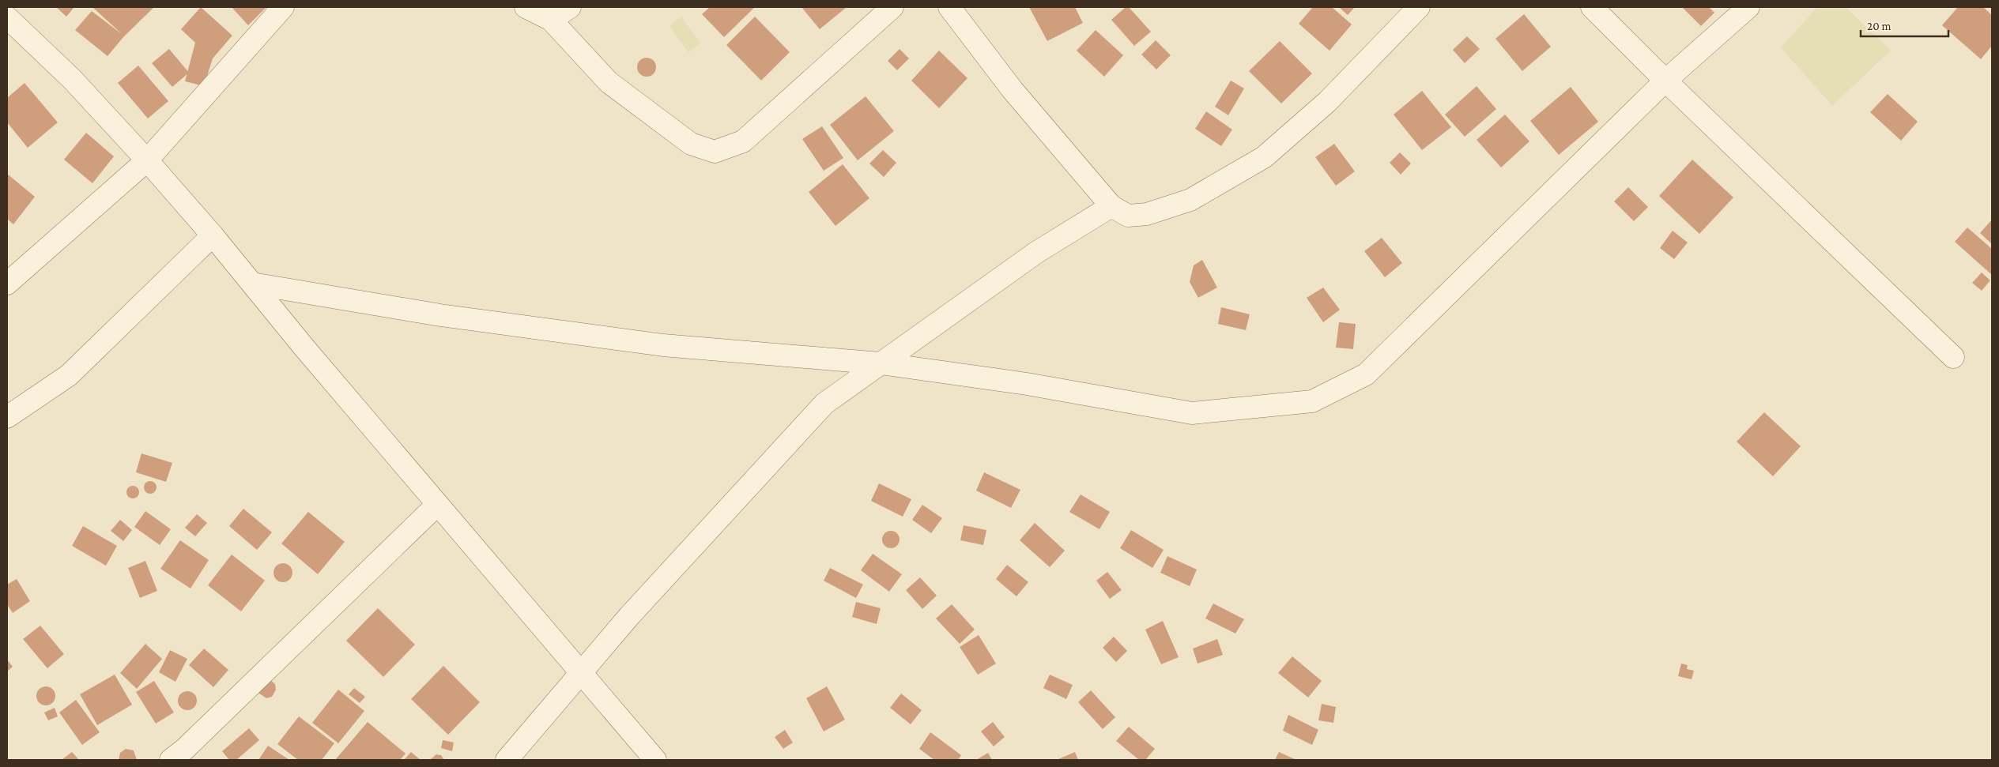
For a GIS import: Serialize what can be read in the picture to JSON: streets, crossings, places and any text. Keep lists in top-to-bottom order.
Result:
{
  "scale_bar": "20 m"
}
